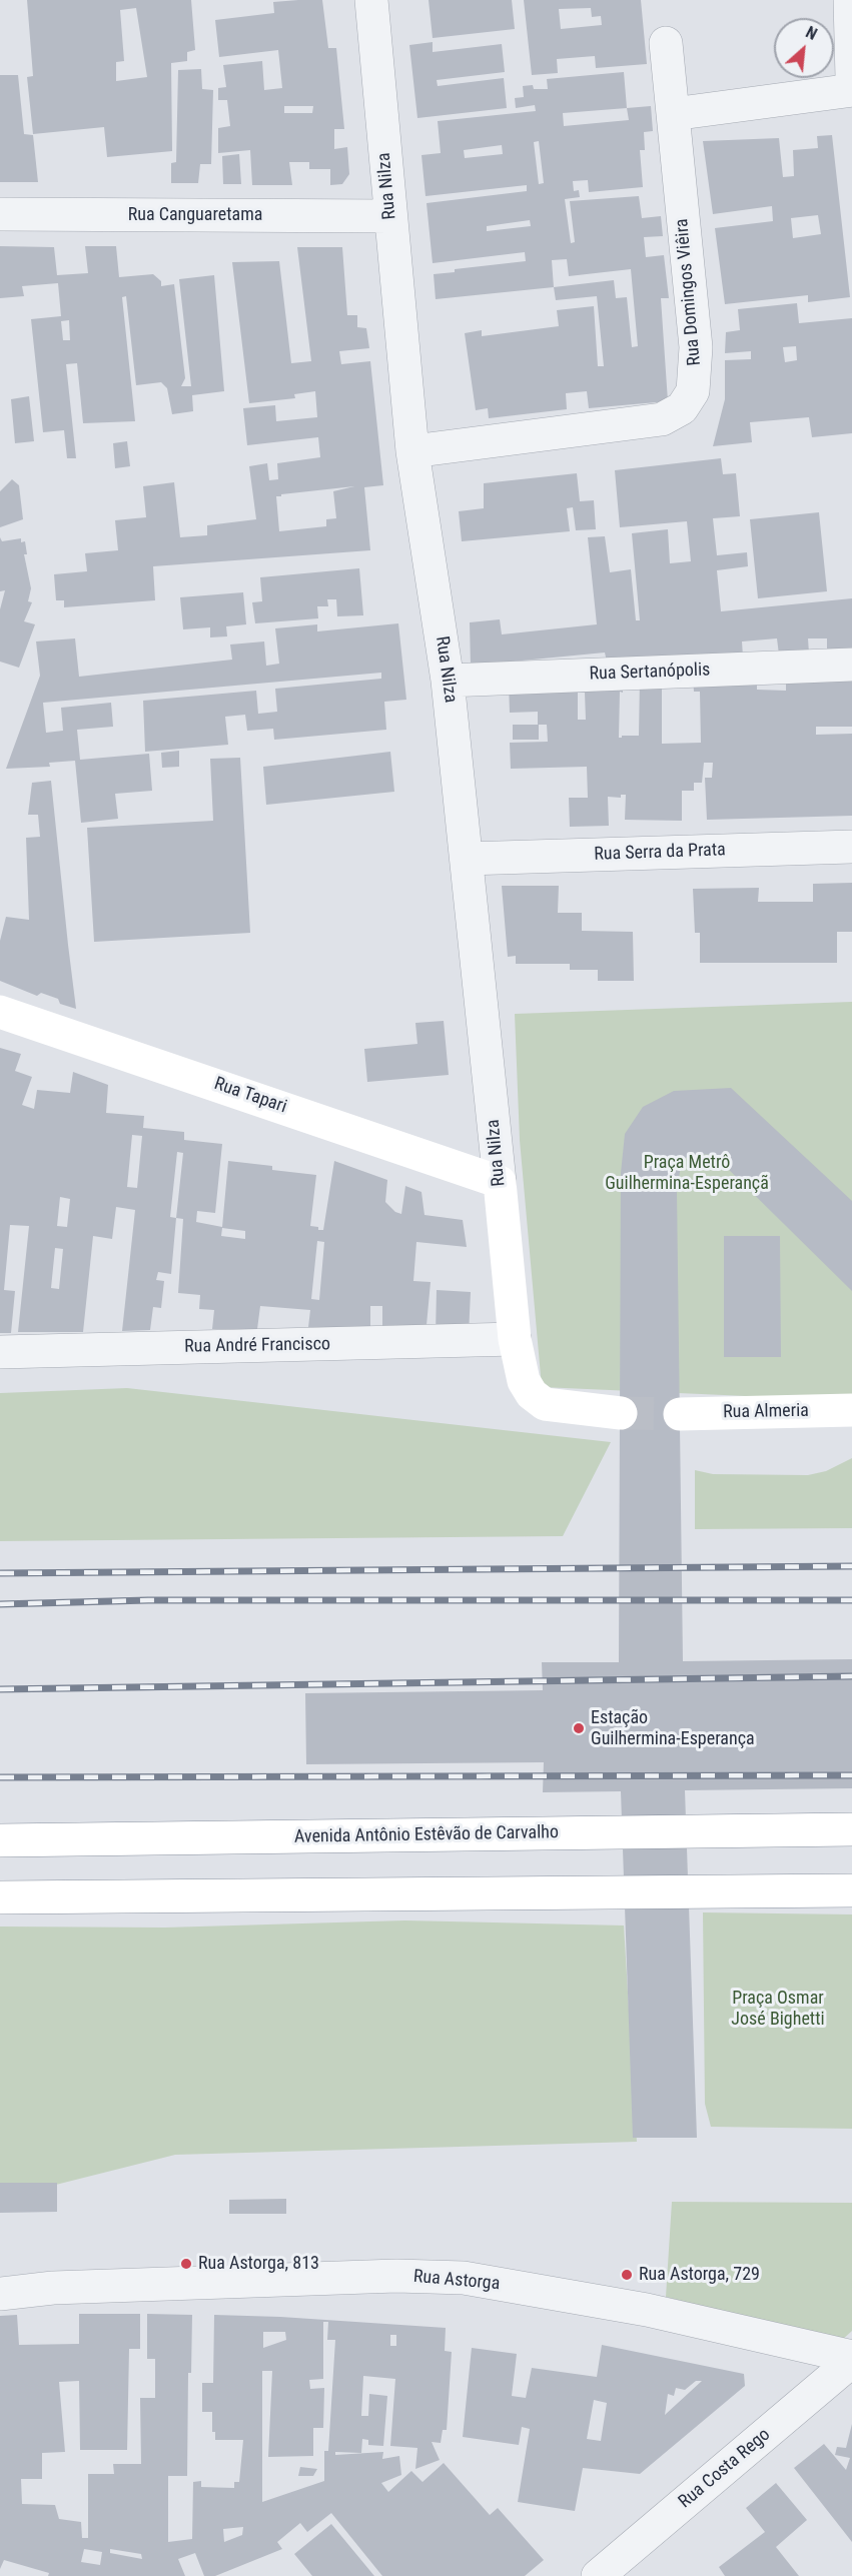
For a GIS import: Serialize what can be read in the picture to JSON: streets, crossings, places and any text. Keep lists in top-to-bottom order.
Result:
{
  "streets": {
    "main road": [
      "Rua Nilza",
      "Rua Tapari",
      "Rua Almeria",
      "Avenida Antônio Estêvão de Carvalho"
    ],
    "street": [
      "Rua Canguaretama",
      "Rua Domingos Viêira",
      "Rua Sertanópolis",
      "Rua Serra da Prata",
      "Rua André Francisco",
      "Rua Astorga",
      "Rua Costa Rego"
    ]
  },
  "crossings": [
    ["Rua Nilza", "Rua Canguaretama"],
    ["Rua Nilza", "Rua Domingos Viêira"],
    ["Rua Nilza", "Rua Sertanópolis"],
    ["Rua Nilza", "Rua Serra da Prata"],
    ["Rua Nilza", "Rua Tapari"],
    ["Rua Nilza", "Rua André Francisco"]
  ],
  "parks": ["Praça Metrô Guilhermina-Esperançã", "Praça Osmar José Bighetti"],
  "places": ["Estação Guilhermina-Esperança", "Rua Astorga, 813", "Rua Astorga, 729"],
  "north": "top right"
}
